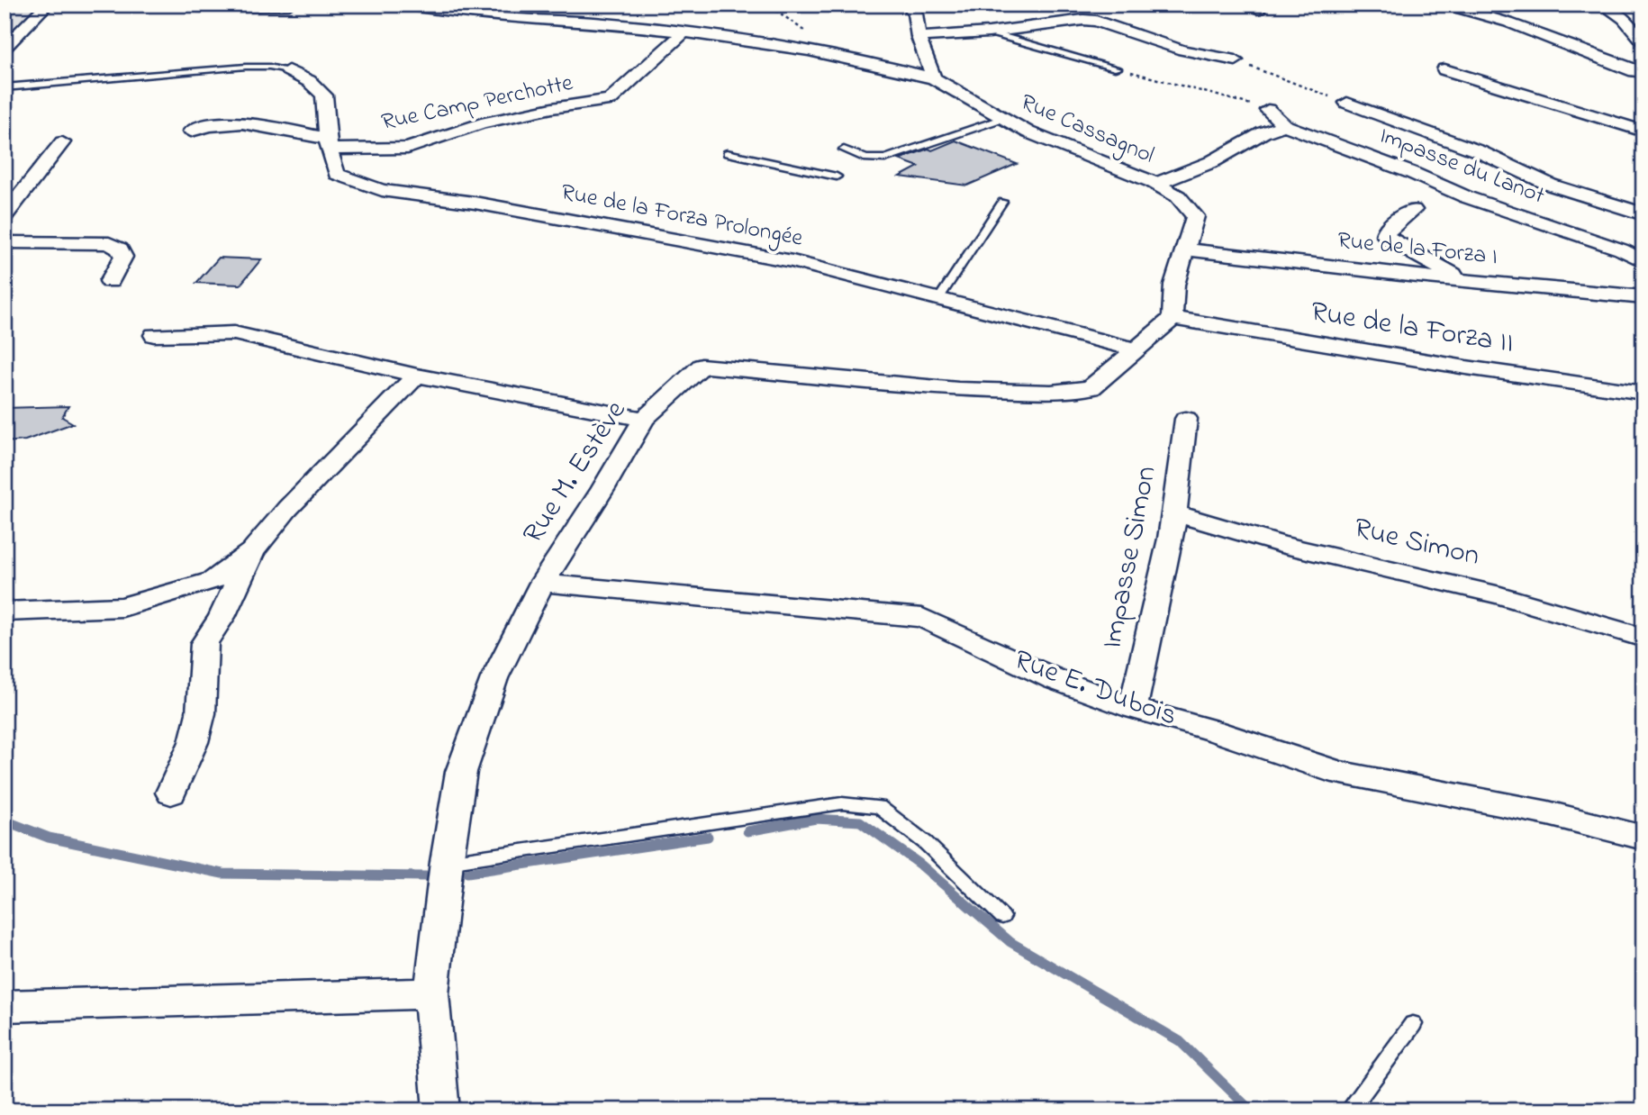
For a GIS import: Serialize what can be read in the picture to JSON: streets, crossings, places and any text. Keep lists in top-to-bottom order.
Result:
{
  "streets": {
    "street": [
      "Rue Camp Perchotte",
      "Rue Cassagnol",
      "Impasse du Lanot",
      "Rue de la Forza Prolongée",
      "Rue de la Forza I",
      "Rue de la Forza II",
      "Rue M. Estève",
      "Rue Simon",
      "Impasse Simon",
      "Rue E. Dubois"
    ]
  },
  "crossings": [
    ["Rue Camp Perchotte", "Rue Cassagnol"],
    ["Rue Camp Perchotte", "Rue de la Forza Prolongée"],
    ["Rue Cassagnol", "Rue de la Forza I"],
    ["Rue Cassagnol", "Rue de la Forza II"],
    ["Rue Cassagnol", "Rue M. Estève"],
    ["Rue de la Forza Prolongée", "Rue M. Estève"],
    ["Rue de la Forza II", "Rue M. Estève"],
    ["Rue M. Estève", "Rue E. Dubois"],
    ["Rue Simon", "Impasse Simon"],
    ["Impasse Simon", "Rue E. Dubois"]
  ]
}
